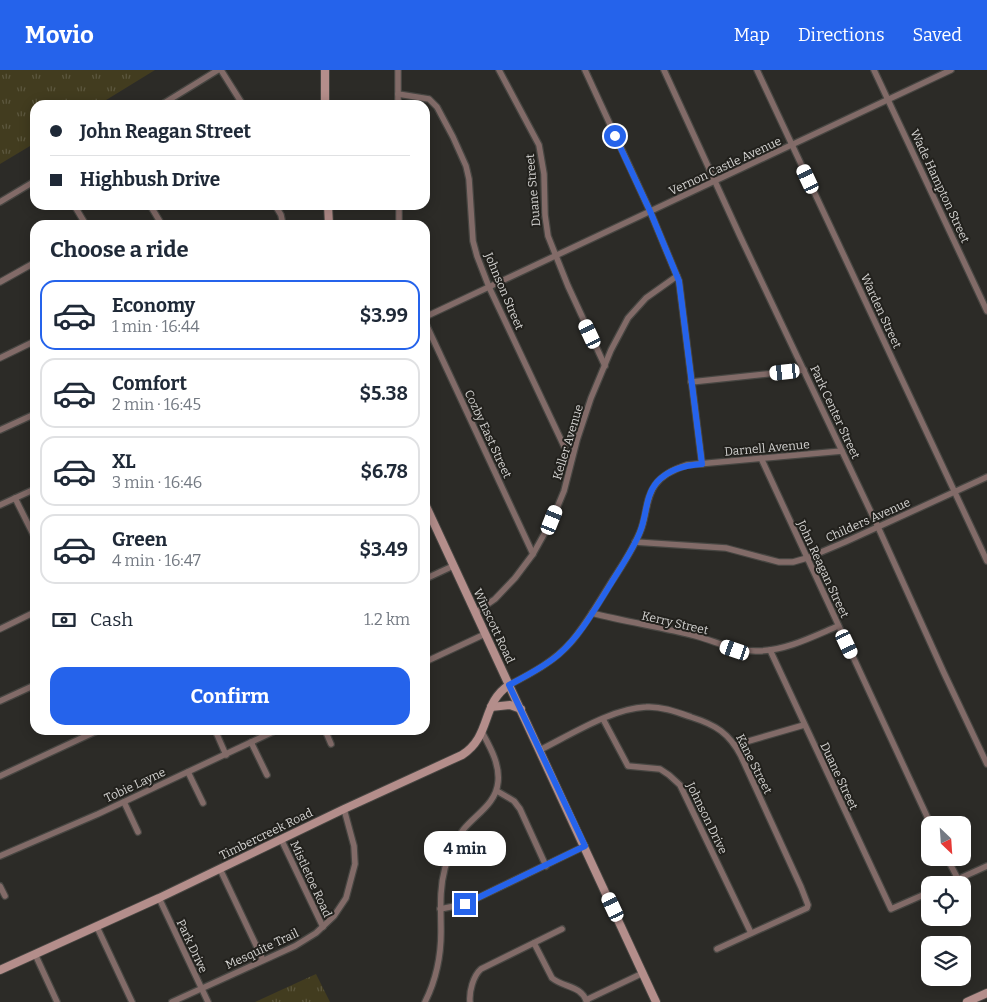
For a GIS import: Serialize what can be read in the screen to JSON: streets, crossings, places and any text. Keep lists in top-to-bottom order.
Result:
{
  "streets": {
    "main road": ["Winscott Road", "Timbercreek Road"],
    "street": [
      "Vernon Castle Avenue",
      "Wade Hampton Street",
      "Duane Street",
      "Johnson Street",
      "Warden Street",
      "Park Center Street",
      "Cozby East Street",
      "Keller Avenue",
      "Darnell Avenue",
      "Childers Avenue",
      "John Reagan Street",
      "Kerry Street",
      "Kane Street",
      "Tobie Layne",
      "Johnson Drive",
      "Mistletoe Road",
      "Park Drive",
      "Mesquite Trail"
    ]
  },
  "crossings": [
    ["Vernon Castle Avenue", "Wade Hampton Street"],
    ["Vernon Castle Avenue", "Duane Street"],
    ["Vernon Castle Avenue", "Johnson Street"],
    ["Vernon Castle Avenue", "Warden Street"],
    ["Vernon Castle Avenue", "Park Center Street"],
    ["Duane Street", "Keller Avenue"],
    ["Duane Street", "Kerry Street"],
    ["Johnson Street", "Keller Avenue"],
    ["Warden Street", "Childers Avenue"],
    ["Park Center Street", "Darnell Avenue"],
    ["Park Center Street", "Childers Avenue"],
    ["Cozby East Street", "Keller Avenue"],
    ["Keller Avenue", "Winscott Road"],
    ["Darnell Avenue", "Childers Avenue"],
    ["Darnell Avenue", "John Reagan Street"],
    ["Darnell Avenue", "Kerry Street"],
    ["Darnell Avenue", "Winscott Road"],
    ["Darnell Avenue", "Timbercreek Road"],
    ["Childers Avenue", "John Reagan Street"],
    ["John Reagan Street", "Kerry Street"],
    ["Winscott Road", "Kane Street"],
    ["Winscott Road", "Timbercreek Road"],
    ["Kane Street", "Johnson Drive"],
    ["Timbercreek Road", "Mistletoe Road"],
    ["Timbercreek Road", "Park Drive"],
    ["Timbercreek Road", "Mesquite Trail"],
    ["Mistletoe Road", "Mesquite Trail"],
    ["Park Drive", "Mesquite Trail"]
  ],
  "north": "bottom right",
  "page": {
    "header": "Movio",
    "nav": ["Map", "Directions", "Saved"],
    "banner": ["John Reagan Street", "Highbush Drive"],
    "heading": "Choose a ride",
    "list": [
      {
        "name": "Economy",
        "note": "1 min · 16:44",
        "value": "$3.99"
      },
      {
        "name": "Comfort",
        "note": "2 min · 16:45",
        "value": "$5.38"
      },
      {
        "name": "XL",
        "note": "3 min · 16:46",
        "value": "$6.78"
      },
      {
        "name": "Green",
        "note": "4 min · 16:47",
        "value": "$3.49"
      }
    ],
    "pay": ["Cash", "1.2 km"],
    "buttons": "Confirm",
    "bubble": "4 min"
  }
}
